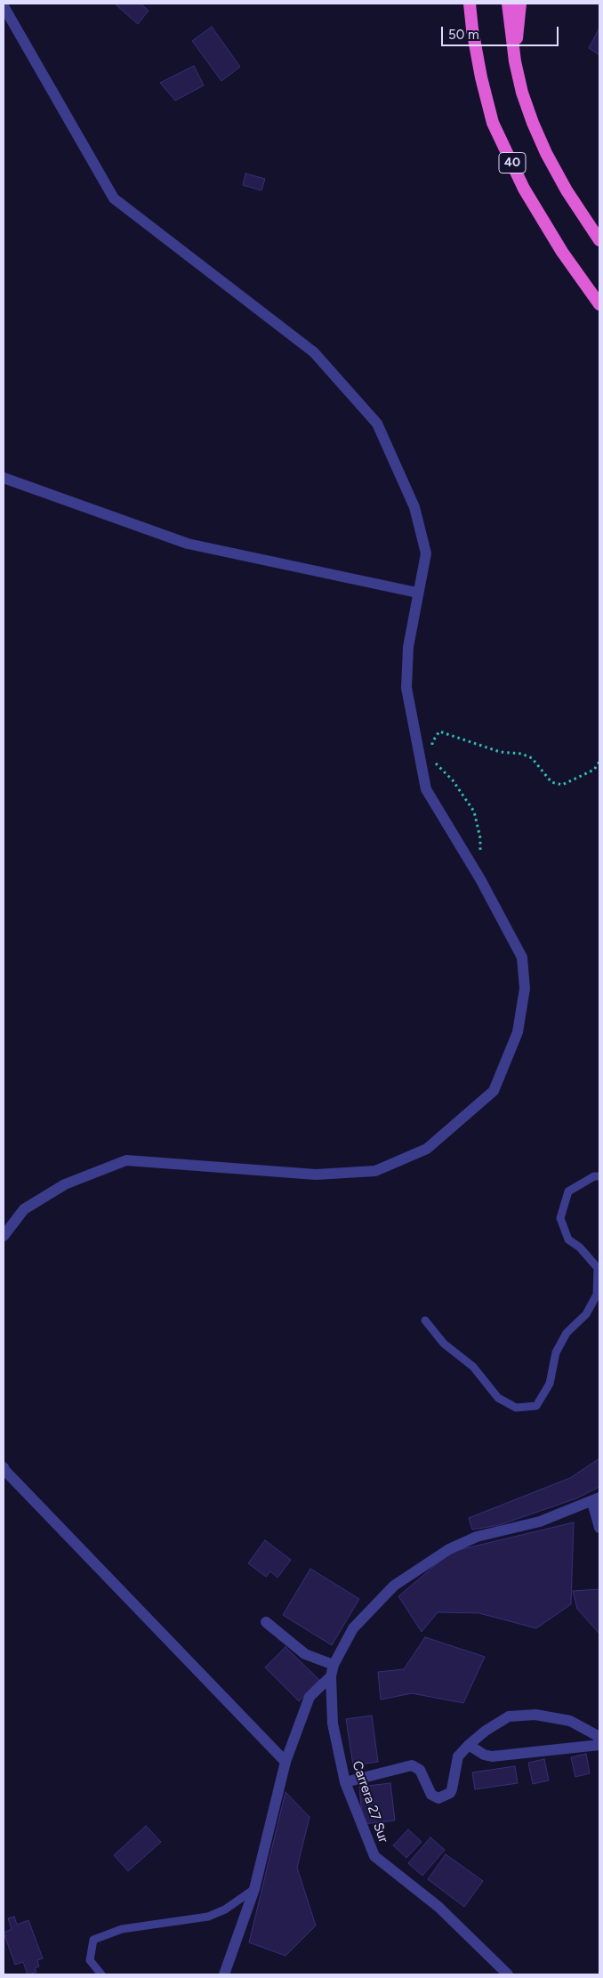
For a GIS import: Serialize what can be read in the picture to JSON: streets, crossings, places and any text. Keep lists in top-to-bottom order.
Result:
{
  "streets": {
    "highway": ["40"],
    "street": ["Carrera 27 Sur"]
  },
  "scale_bar": "50 m"
}
